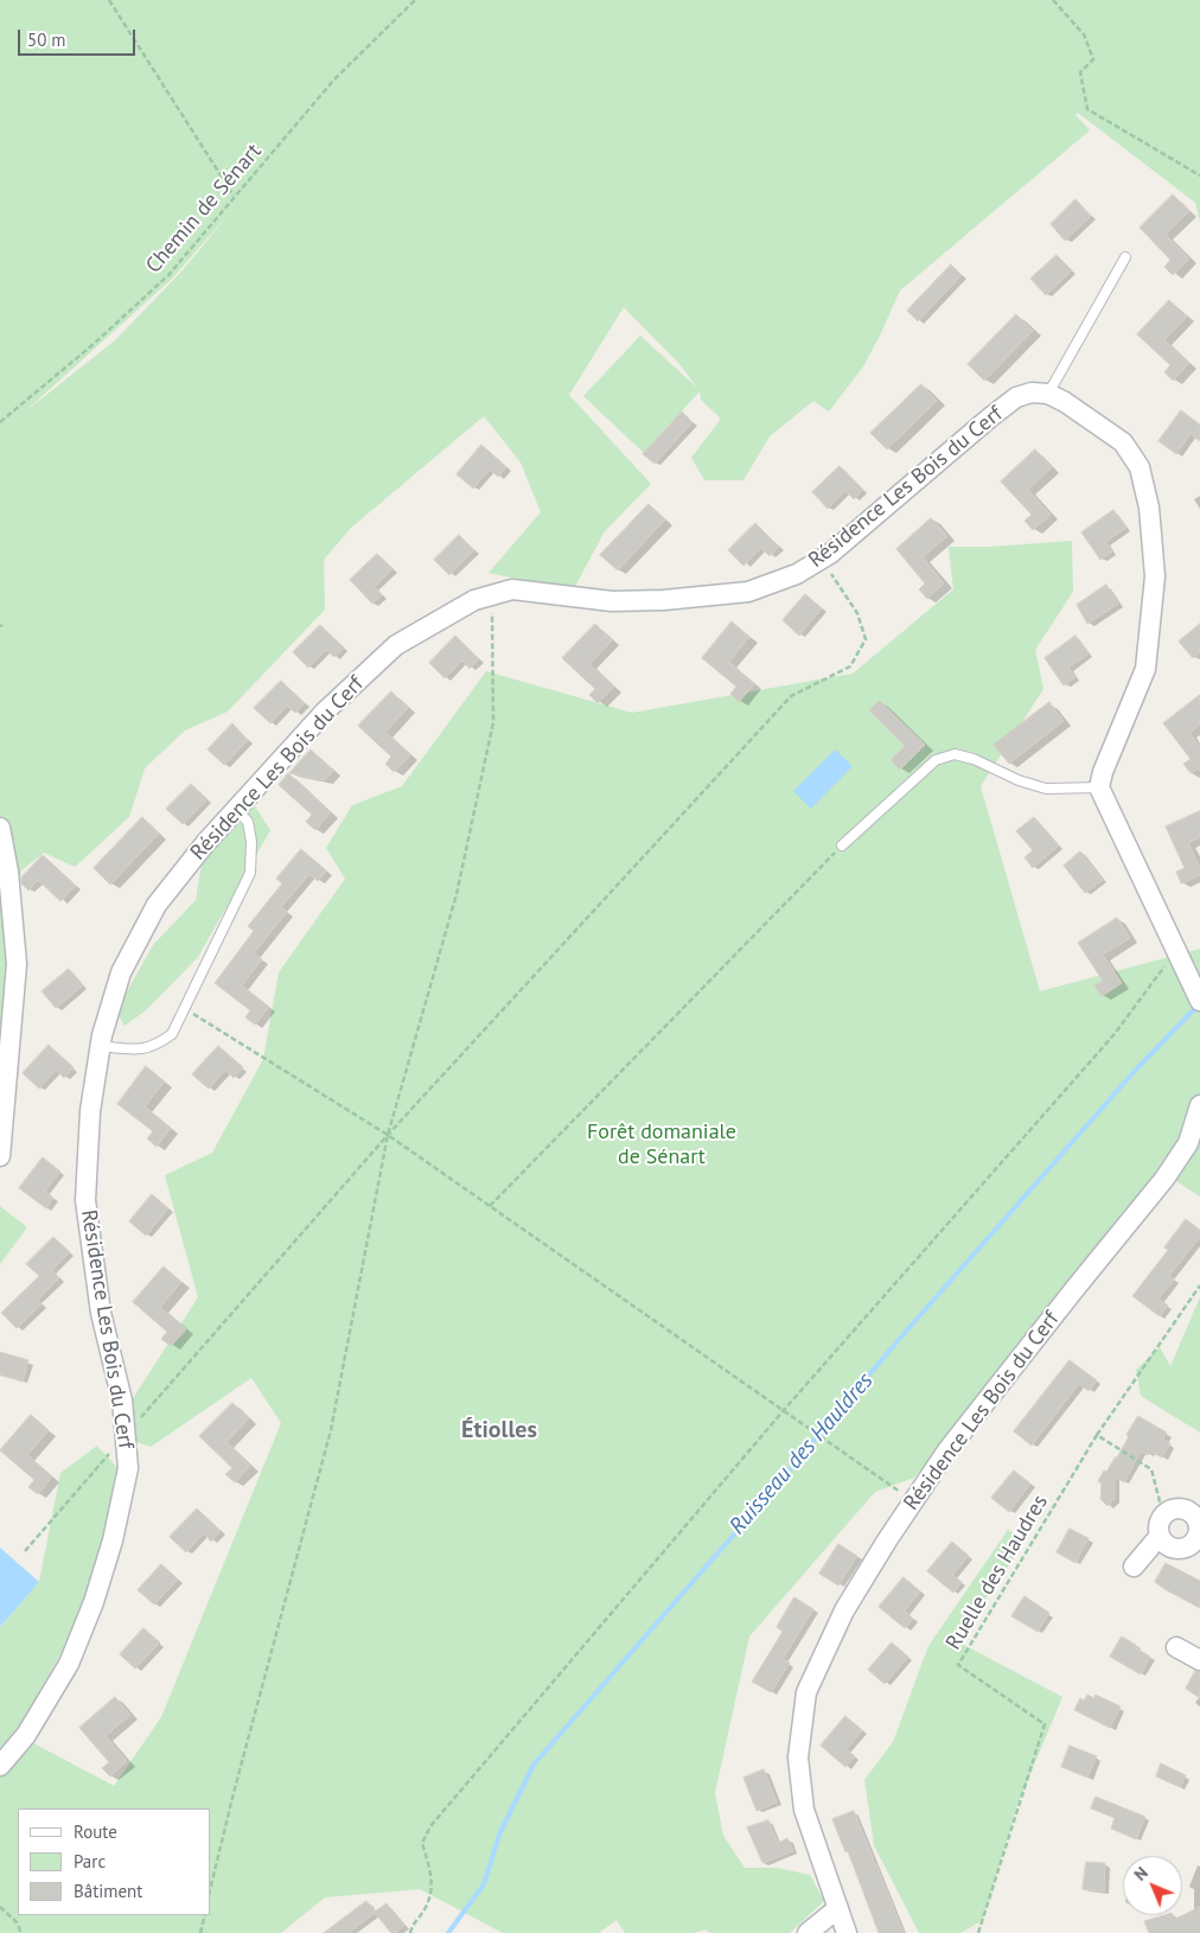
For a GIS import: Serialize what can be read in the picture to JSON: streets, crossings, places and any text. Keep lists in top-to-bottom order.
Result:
{
  "streets": {
    "street": ["Résidence Les Bois du Cerf"],
    "path": ["Chemin de Sénart", "Ruelle des Haudres"]
  },
  "districts": ["Étiolles"],
  "water": ["Ruisseau des Hauldres"],
  "parks": ["Forêt domaniale de Sénart"],
  "legend": ["Route", "Parc", "Bâtiment"],
  "scale_bar": "50 m",
  "north": "top left"
}
